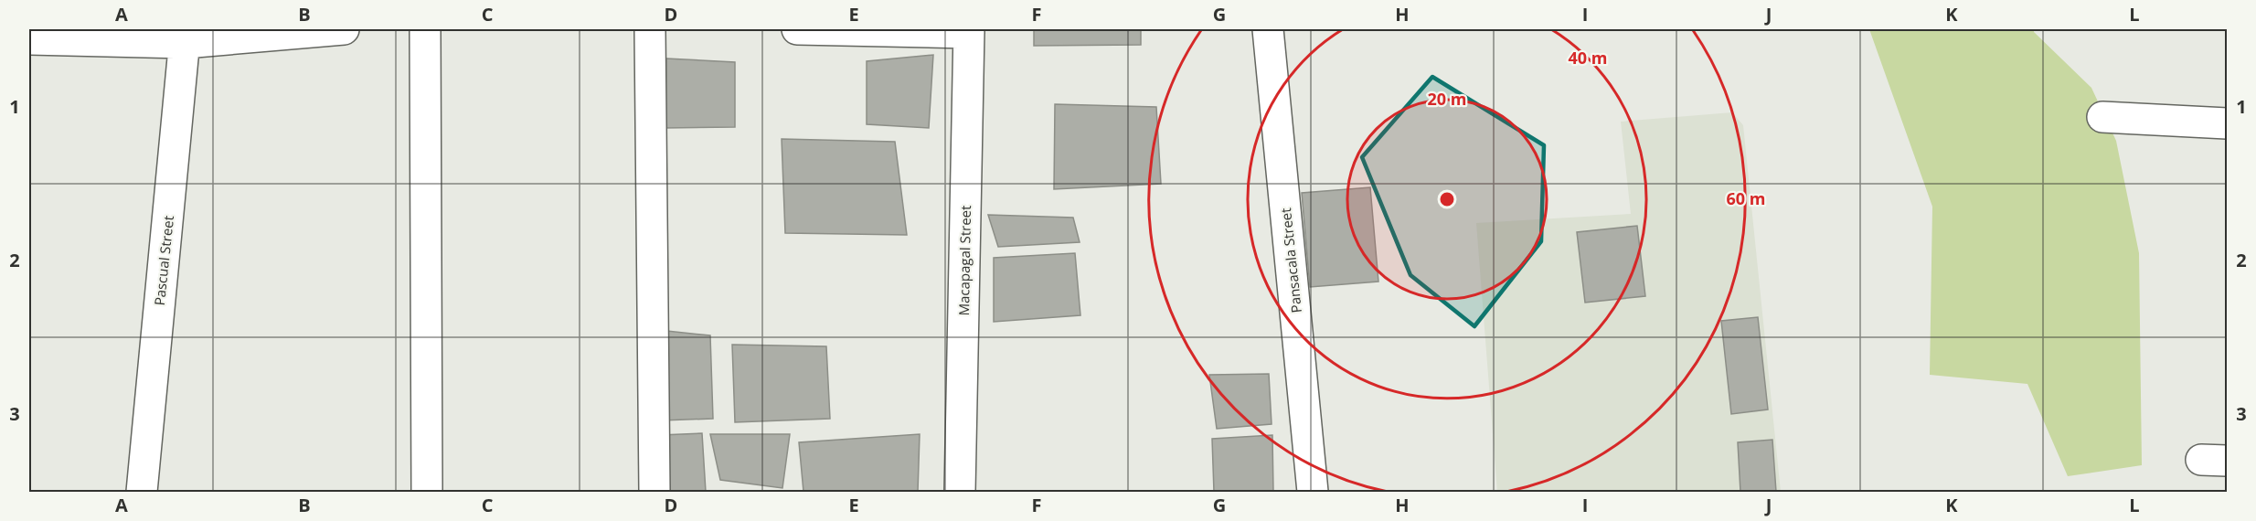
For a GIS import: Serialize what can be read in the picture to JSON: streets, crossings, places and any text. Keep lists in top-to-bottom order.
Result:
{
  "streets": {
    "street": ["Pascual Street", "Macapagal Street", "Pansacala Street"]
  },
  "grid": {
    "columns": [
      "A",
      "B",
      "C",
      "D",
      "E",
      "F",
      "G",
      "H",
      "I",
      "J",
      "K",
      "L"
    ],
    "rows": ["1", "2", "3"]
  },
  "rings": ["40 m", "20 m", "60 m"]
}
